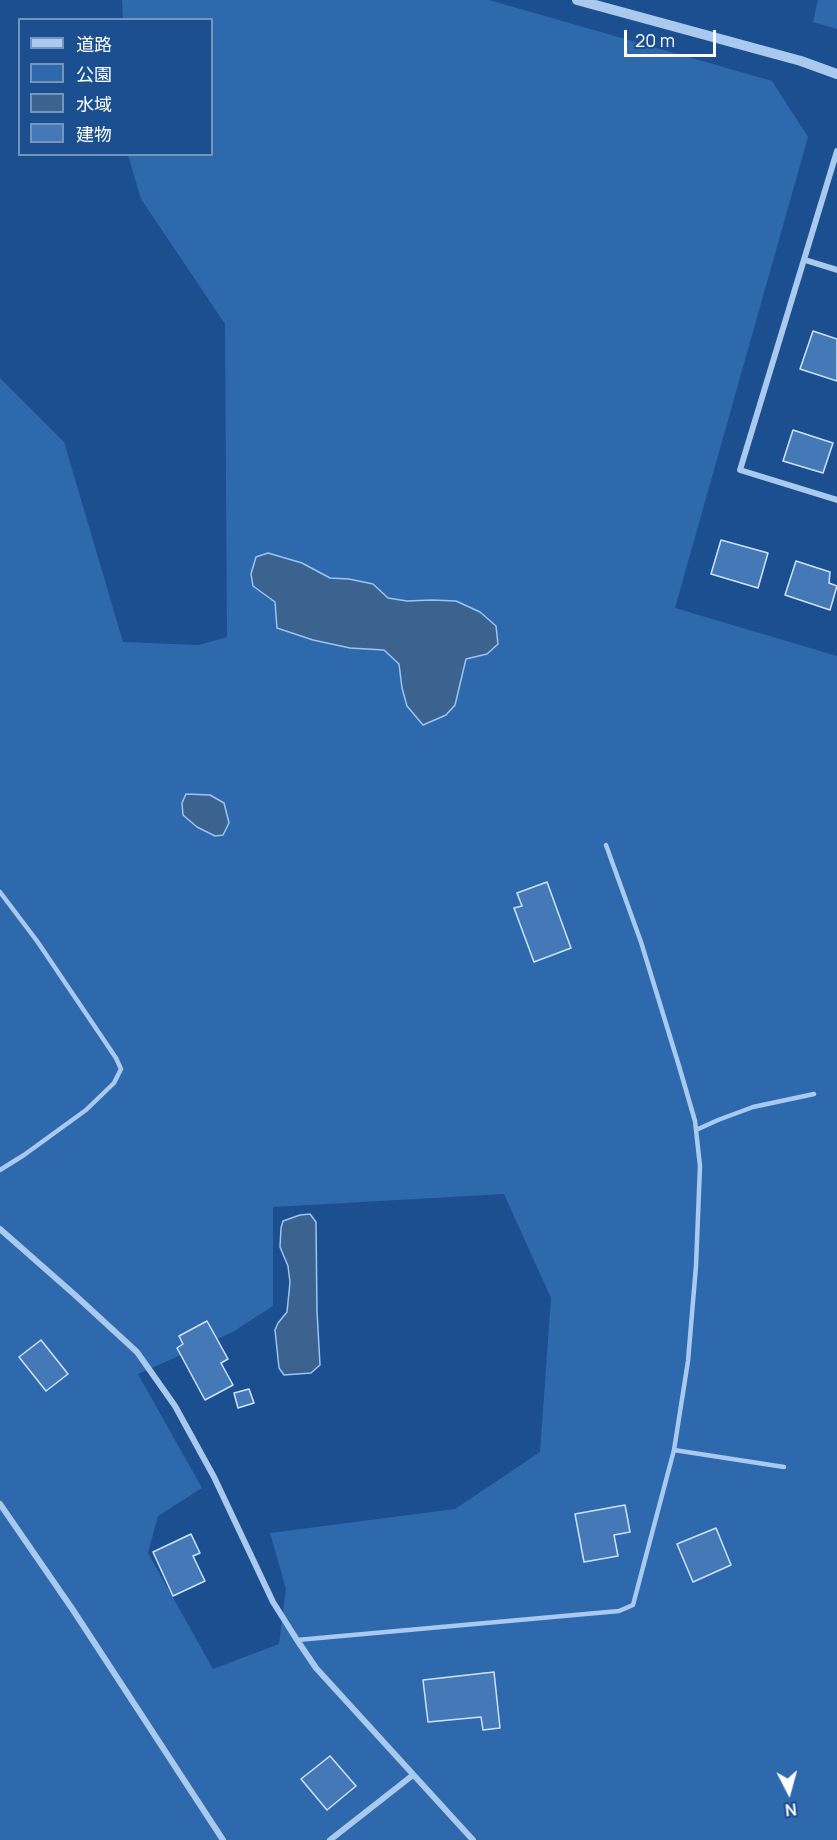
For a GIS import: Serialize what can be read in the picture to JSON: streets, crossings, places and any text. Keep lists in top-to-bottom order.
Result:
{
  "legend": [
    "道路",
    "公園",
    "水域",
    "建物"
  ],
  "scale_bar": "20 m",
  "north": "bottom"
}
